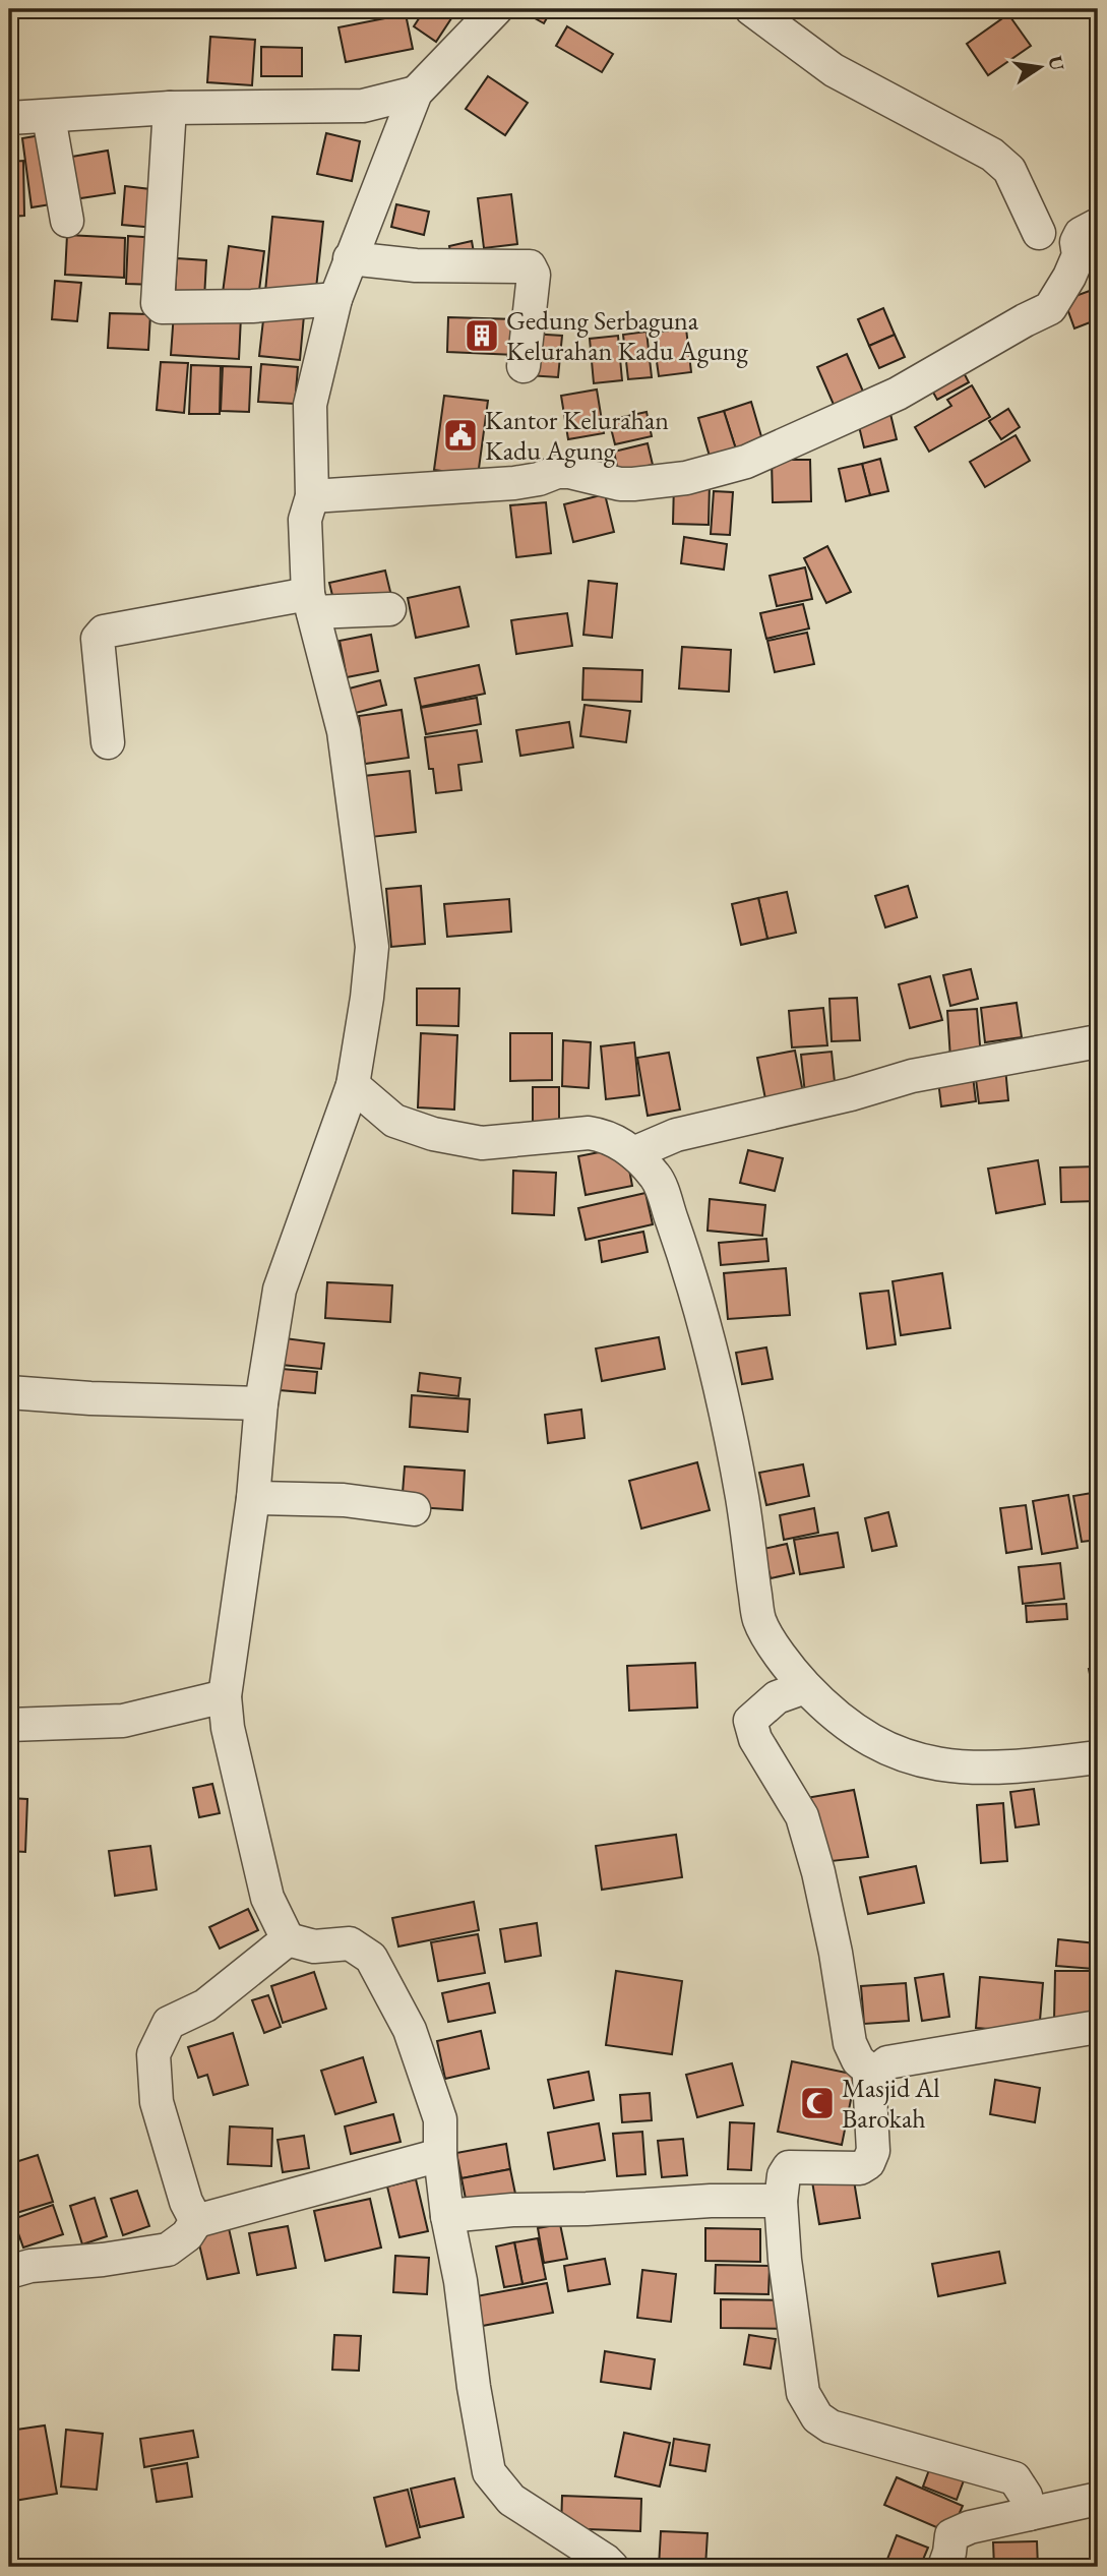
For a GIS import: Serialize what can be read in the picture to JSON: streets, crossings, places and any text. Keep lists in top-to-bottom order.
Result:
{
  "places": {
    "building": ["Gedung Serbaguna Kelurahan Kadu Agung"],
    "public building": ["Kantor Kelurahan Kadu Agung"],
    "mosque": ["Masjid Al Barokah"]
  },
  "north": "right"
}
